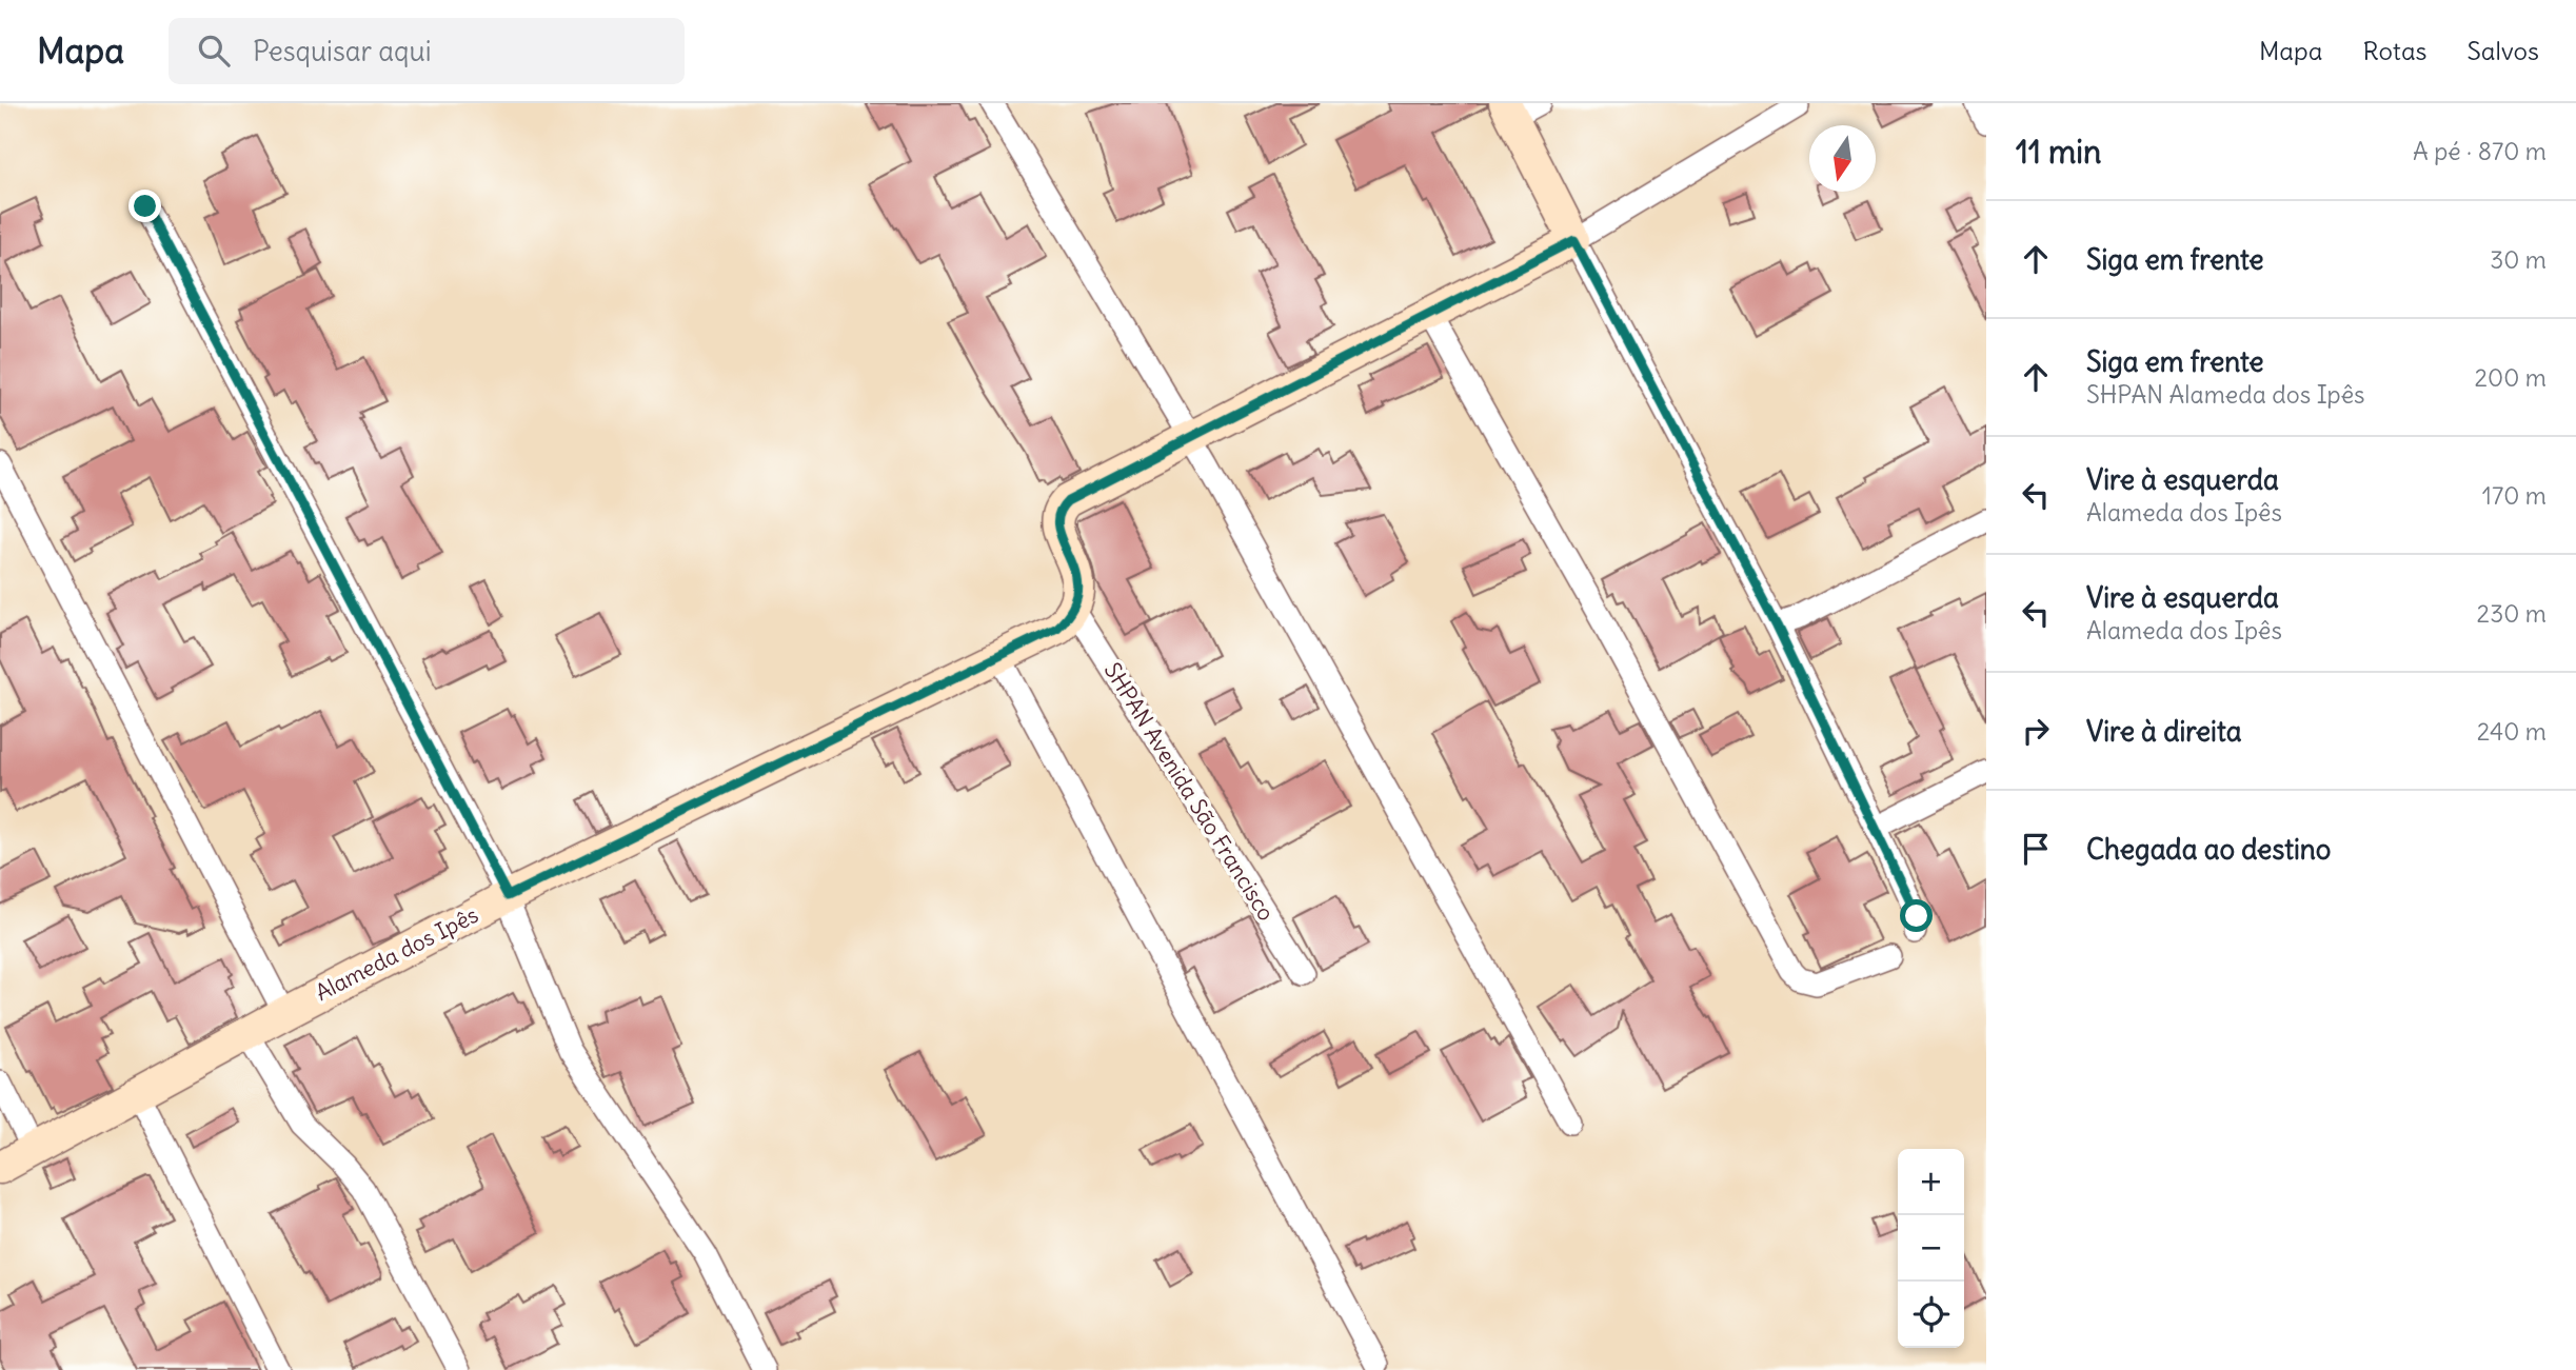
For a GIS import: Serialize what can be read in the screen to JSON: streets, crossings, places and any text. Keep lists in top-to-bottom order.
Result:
{
  "streets": {
    "street": ["SHPAN Avenida São Francisco", "Alameda dos Ipês"]
  },
  "crossings": [
    ["SHPAN Avenida São Francisco", "Alameda dos Ipês"]
  ],
  "north": "bottom",
  "page": {
    "header": "Mapa",
    "search": "Pesquisar aqui",
    "nav": ["Mapa", "Rotas", "Salvos"],
    "heading": ["11 min", "A pé · 870 m"],
    "list": [
      ["Siga em frente", "30 m"],
      ["Siga em frente", "SHPAN Alameda dos Ipês", "200 m"],
      ["Vire à esquerda", "Alameda dos Ipês", "170 m"],
      ["Vire à esquerda", "Alameda dos Ipês", "230 m"],
      ["Vire à direita", "240 m"],
      "Chegada ao destino"
    ],
    "map_buttons": ["+", "−"]
  }
}
